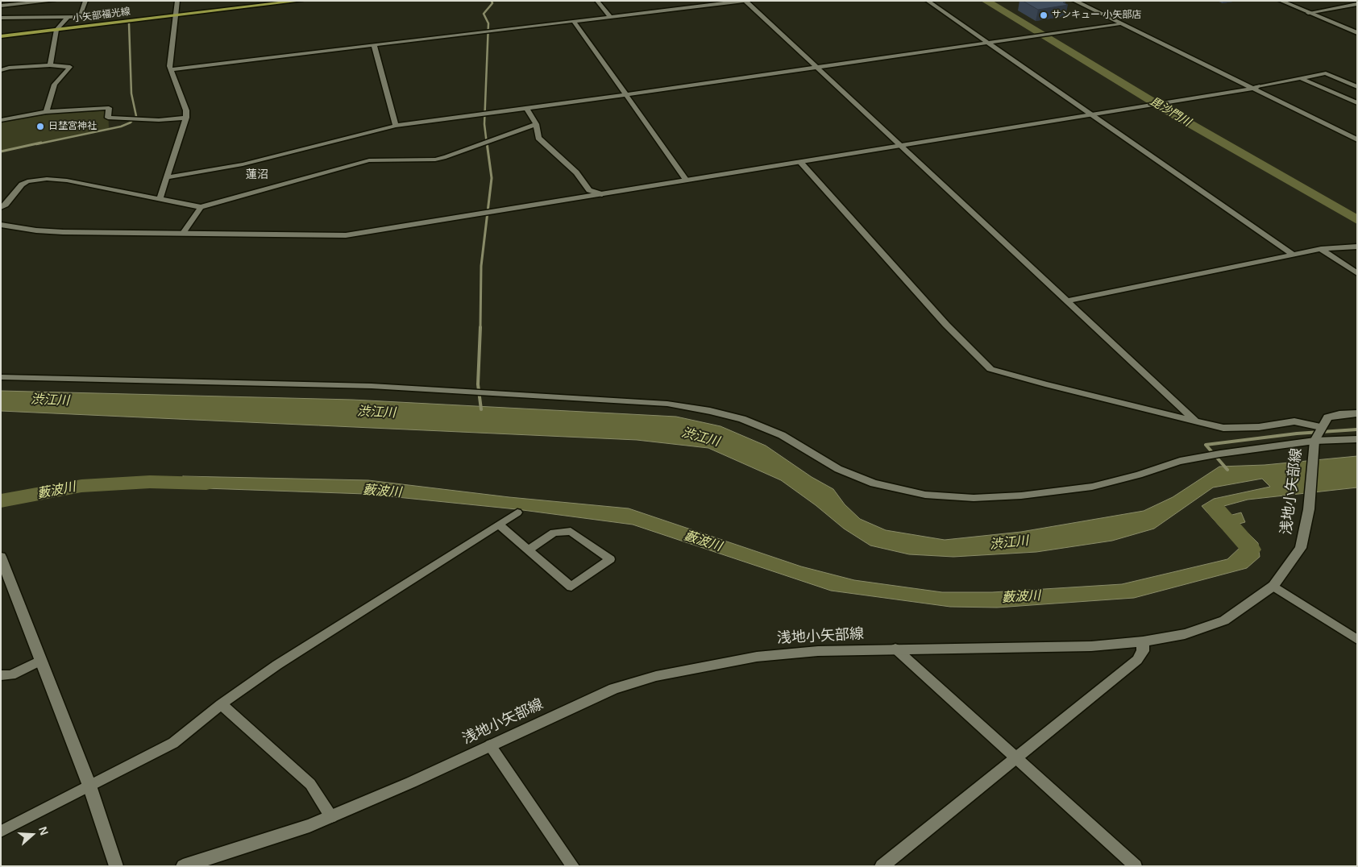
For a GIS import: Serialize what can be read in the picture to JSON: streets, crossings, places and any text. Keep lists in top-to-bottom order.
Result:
{
  "streets": {
    "main road": ["小矢部福光線"],
    "street": ["浅地小矢部線"]
  },
  "districts": ["蓮沼"],
  "water": ["毘沙門川", "渋江川", "藪波川"],
  "places": ["サンキュー 小矢部店", "日埜宮神社"],
  "north": "right"
}
